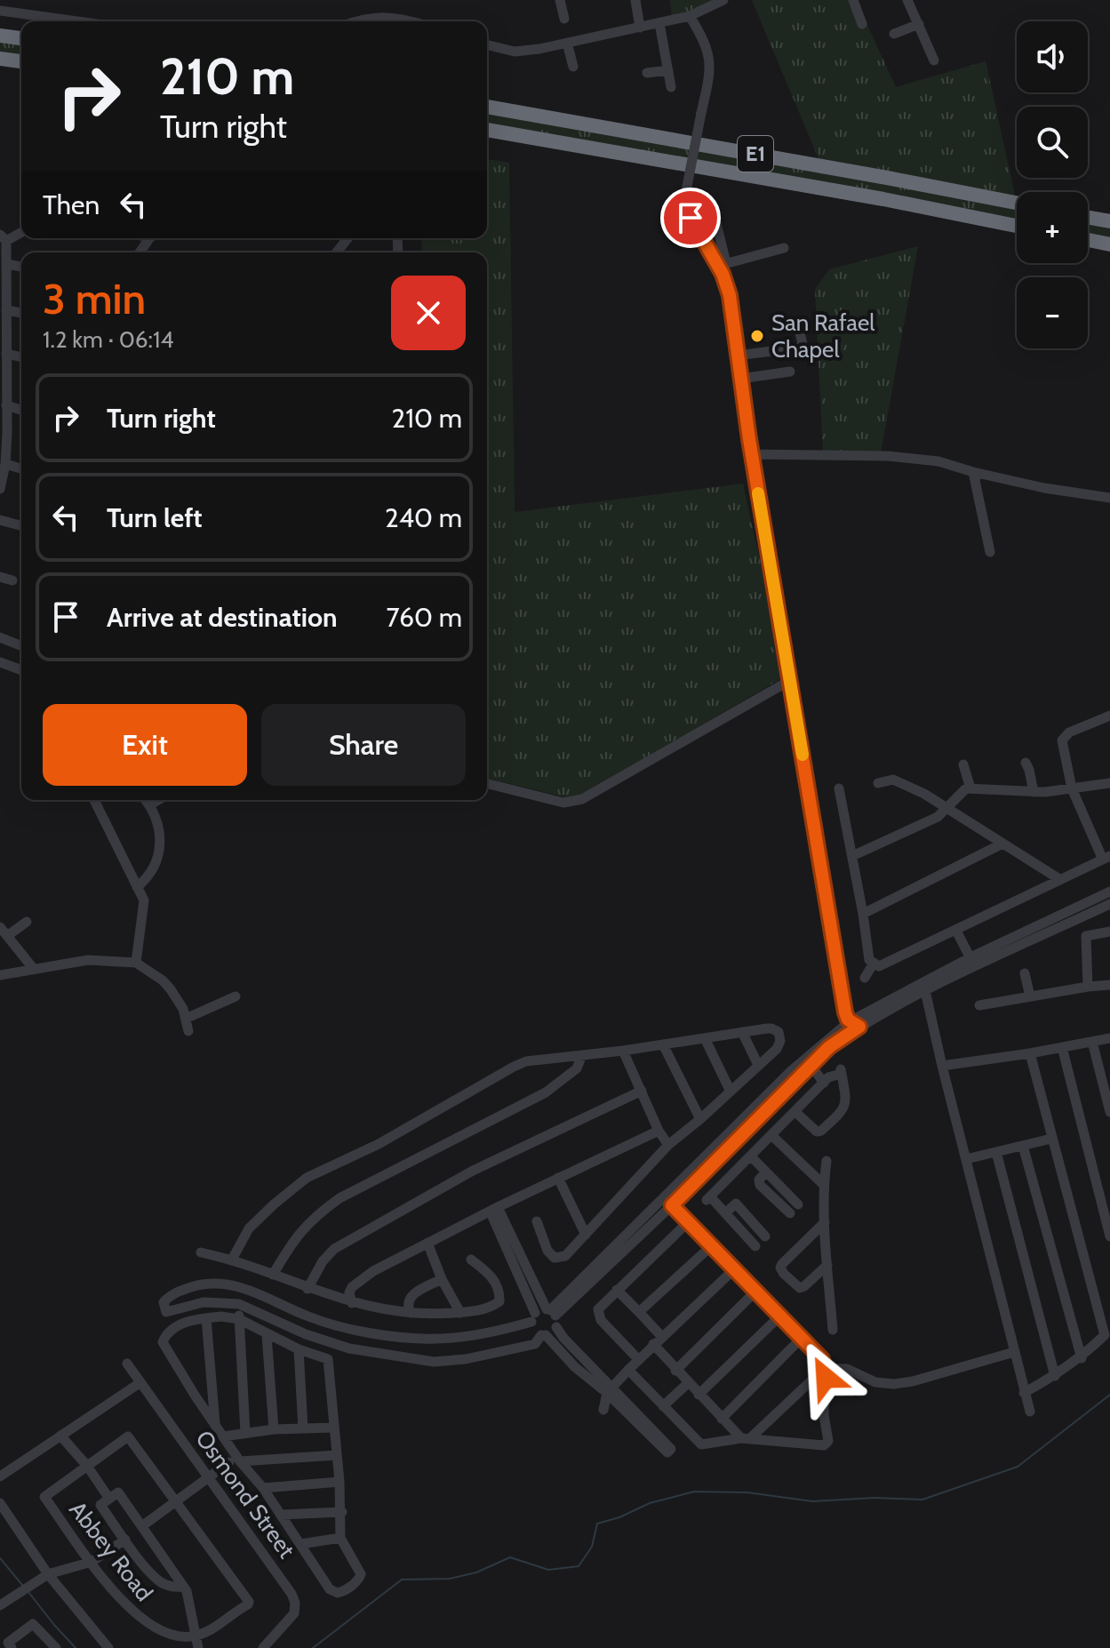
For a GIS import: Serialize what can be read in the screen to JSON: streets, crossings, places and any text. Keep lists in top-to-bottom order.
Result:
{
  "streets": {
    "highway": ["E1"],
    "street": ["Osmond Street", "Abbey Road"]
  },
  "places": ["San Rafael Chapel"],
  "page": {
    "map_buttons": ["+", "−"],
    "turn": ["210 m", "Turn right"],
    "then": "Then",
    "heading": ["3 min", "1.2 km · 06:14"],
    "list": [
      {
        "name": "Turn right",
        "value": "210 m"
      },
      {
        "name": "Turn left",
        "value": "240 m"
      },
      {
        "name": "Arrive at destination",
        "value": "760 m"
      }
    ],
    "buttons": ["Exit", "Share"]
  }
}
